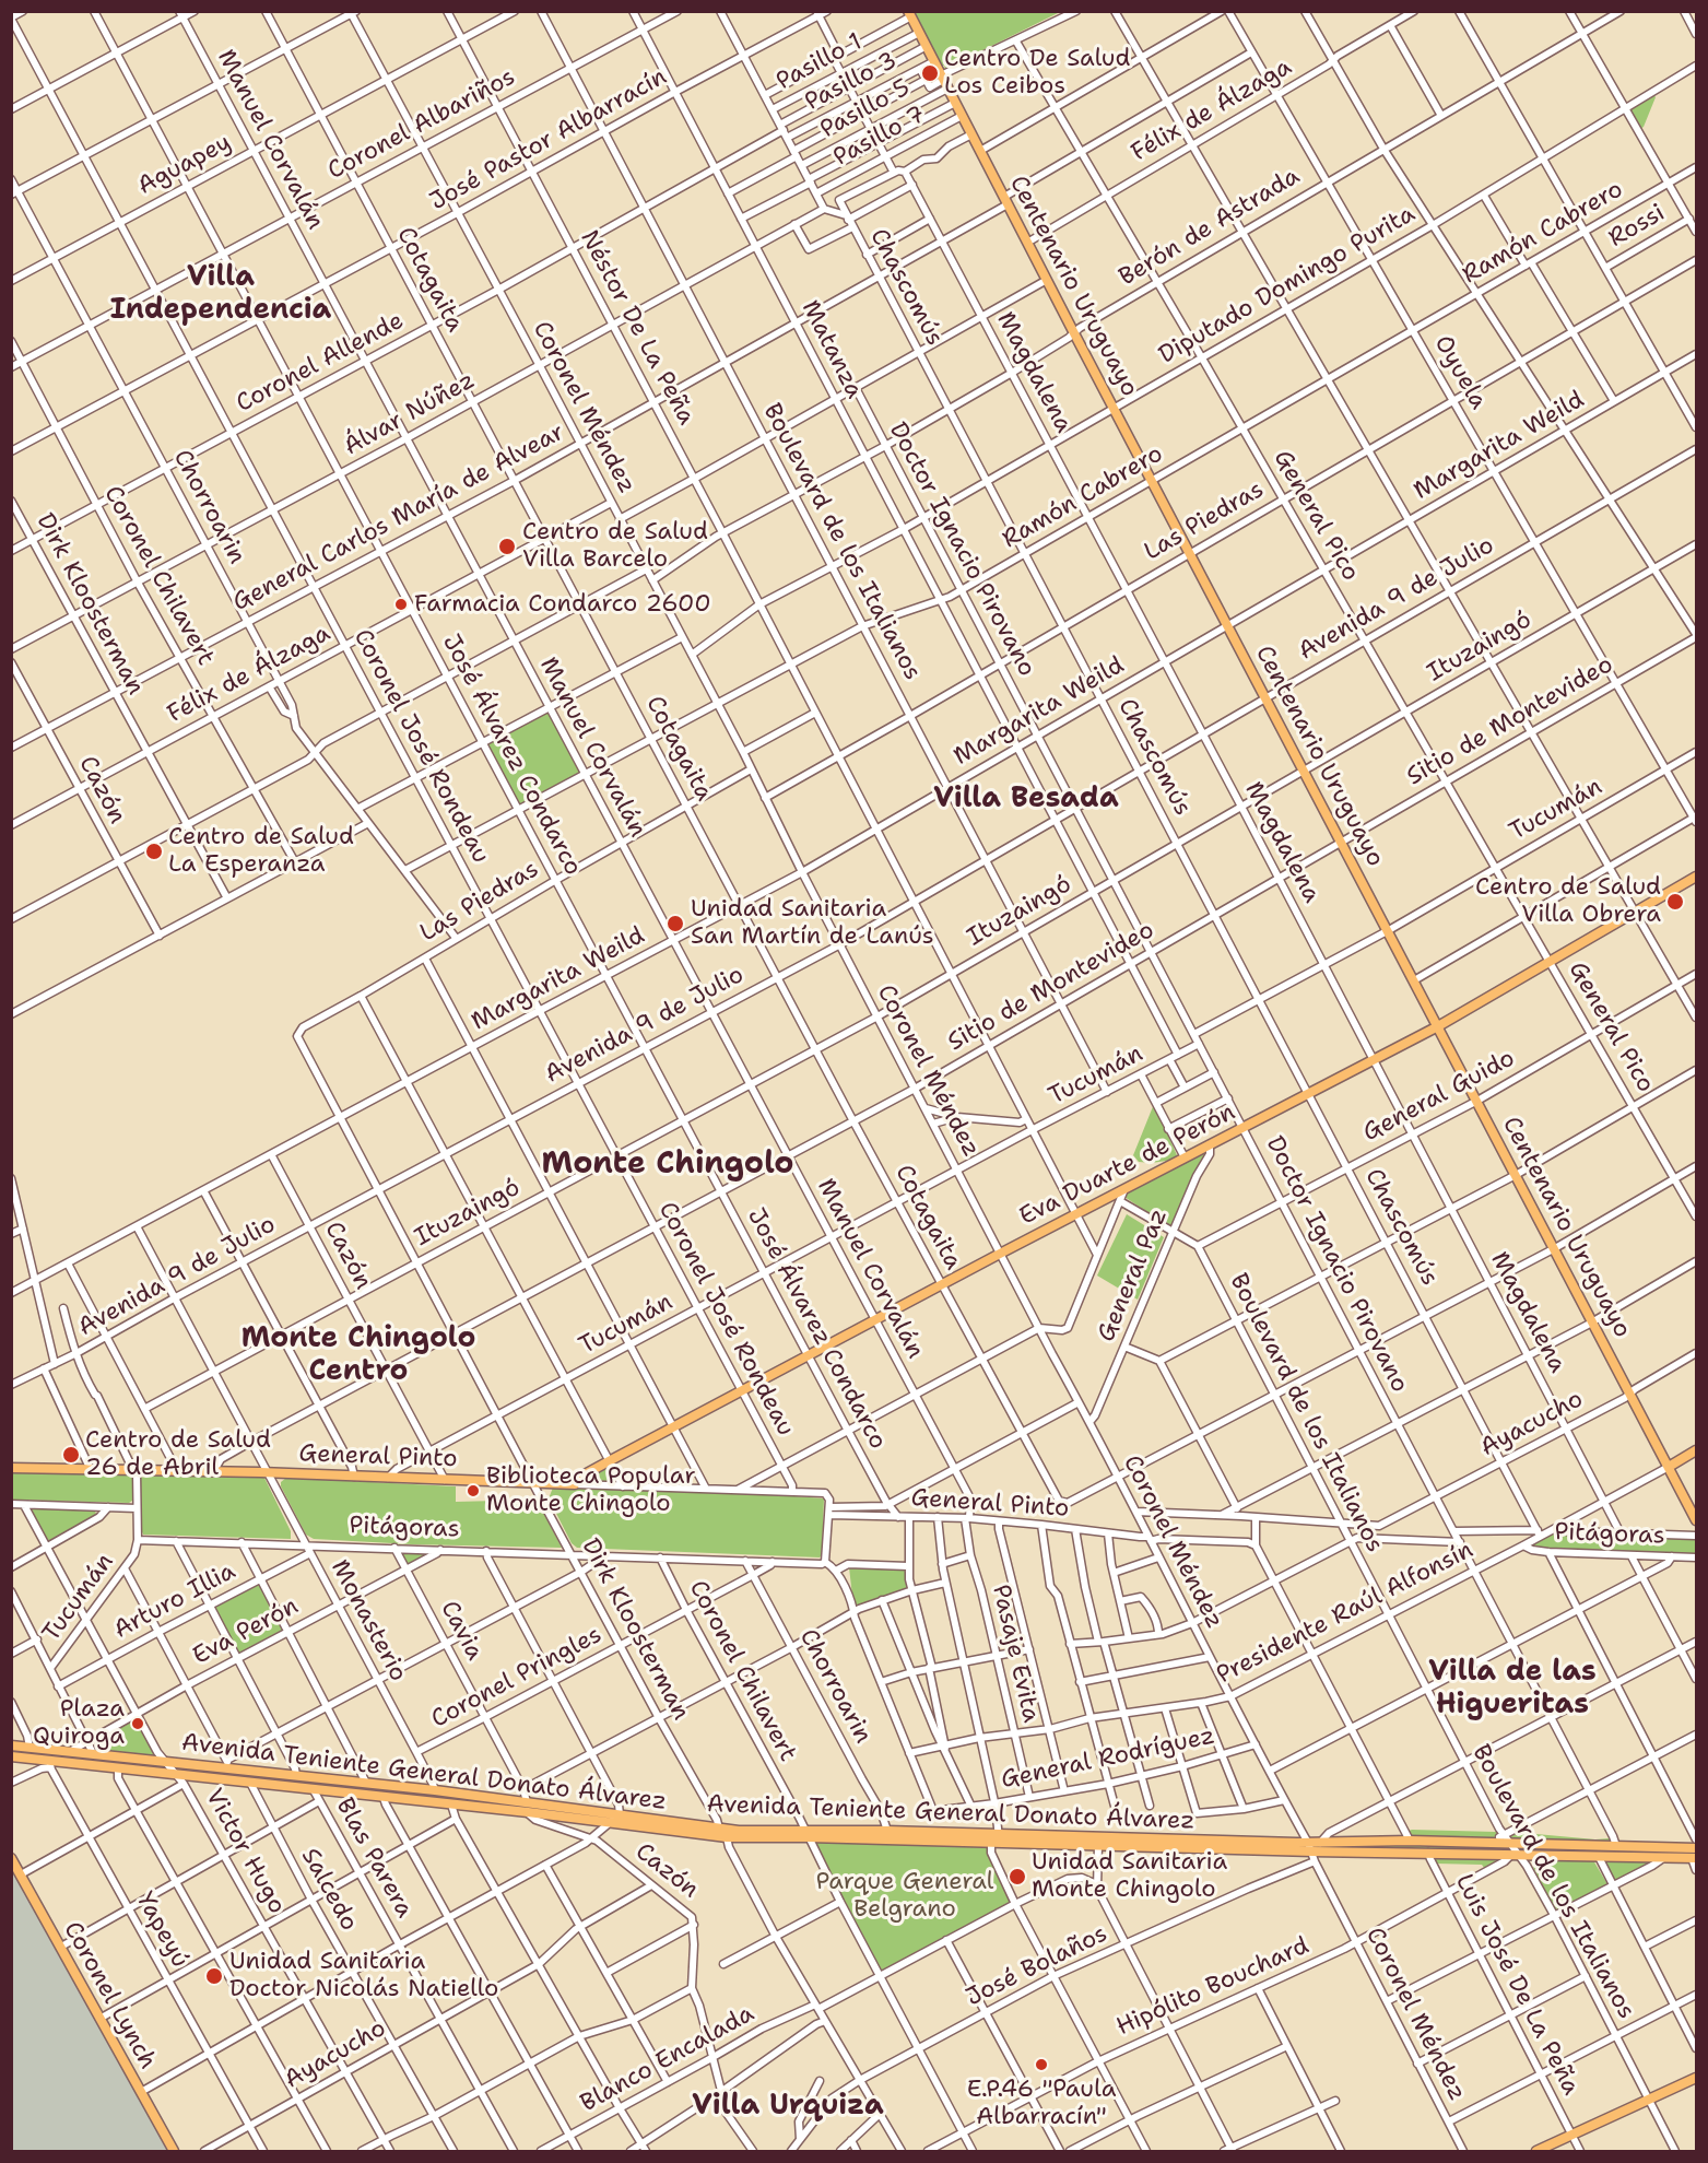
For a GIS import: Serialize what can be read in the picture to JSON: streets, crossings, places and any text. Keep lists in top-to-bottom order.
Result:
{
  "streets": {
    "main road": [
      "Centenario Uruguayo",
      "Eva Duarte de Perón",
      "General Pinto",
      "Presidente Raúl Alfonsín",
      "Avenida Teniente General Donato Álvarez",
      "Coronel Lynch"
    ],
    "street": [
      "Pasillo 1",
      "Pasillo 3",
      "Pasillo 5",
      "Félix de Álzaga",
      "Coronel Albariños",
      "Pasillo 7",
      "Manuel Corvalán",
      "José Pastor Albarracín",
      "Aguapey",
      "Rossi",
      "Berón de Astrada",
      "Ramón Cabrero",
      "Cotagaita",
      "Diputado Domingo Purita",
      "Chascomús",
      "Néstor De La Peña",
      "Matanza",
      "Coronel Allende",
      "Magdalena",
      "Oyuela",
      "Coronel Méndez",
      "Álvar Núñez",
      "Margarita Weild",
      "Chorroarin",
      "General Pico",
      "General Carlos María de Alvear",
      "Las Piedras",
      "Boulevard de los Italianos",
      "Doctor Ignacio Pirovano",
      "Coronel Chilavert",
      "Avenida 9 de Julio",
      "Dirk Kloosterman",
      "Ituzaingó",
      "Sitio de Montevideo",
      "Coronel José Rondeau",
      "José Álvarez Condarco",
      "Cazón",
      "Tucumán",
      "General Guido",
      "General Paz",
      "Ayacucho",
      "Pitágoras",
      "Arturo Illia",
      "Monasterio",
      "Cavia",
      "Eva Perón",
      "Pasaje Evita",
      "Coronel Pringles",
      "General Rodríguez",
      "Victor Hugo",
      "Blas Parera",
      "Salcedo",
      "Yapeyú",
      "José Bolaños",
      "Luis José De La Peña",
      "Hipólito Bouchard",
      "Blanco Encalada"
    ]
  },
  "crossings": [
    ["Pasillo 1", "Centenario Uruguayo"],
    ["Pasillo 3", "Centenario Uruguayo"],
    ["Pasillo 3", "Coronel Allende"],
    ["Pasillo 5", "Centenario Uruguayo"],
    ["Pasillo 5", "General Pico"],
    ["Félix de Álzaga", "Manuel Corvalán"],
    ["Félix de Álzaga", "Cotagaita"],
    ["Félix de Álzaga", "Centenario Uruguayo"],
    ["Félix de Álzaga", "Oyuela"],
    ["Félix de Álzaga", "Coronel Méndez"],
    ["Félix de Álzaga", "Chorroarin"],
    ["Félix de Álzaga", "General Pico"],
    ["Félix de Álzaga", "Coronel Chilavert"],
    ["Félix de Álzaga", "Dirk Kloosterman"],
    ["Félix de Álzaga", "Coronel José Rondeau"],
    ["Félix de Álzaga", "José Álvarez Condarco"],
    ["Félix de Álzaga", "Cazón"],
    ["Coronel Albariños", "Manuel Corvalán"],
    ["Coronel Albariños", "Cotagaita"],
    ["Coronel Albariños", "Néstor De La Peña"],
    ["Coronel Albariños", "Matanza"],
    ["Coronel Albariños", "Coronel Méndez"],
    ["Coronel Albariños", "Chorroarin"],
    ["Coronel Albariños", "Boulevard de los Italianos"],
    ["Coronel Albariños", "Coronel Chilavert"],
    ["Coronel Albariños", "Coronel José Rondeau"],
    ["Coronel Albariños", "José Álvarez Condarco"],
    ["Pasillo 7", "Centenario Uruguayo"],
    ["Manuel Corvalán", "José Pastor Albarracín"],
    ["Manuel Corvalán", "Aguapey"],
    ["Manuel Corvalán", "Ramón Cabrero"],
    ["Manuel Corvalán", "Coronel Allende"],
    ["Manuel Corvalán", "Álvar Núñez"],
    ["Manuel Corvalán", "Margarita Weild"],
    ["Manuel Corvalán", "General Carlos María de Alvear"],
    ["Manuel Corvalán", "Las Piedras"],
    ["Manuel Corvalán", "Avenida 9 de Julio"],
    ["Manuel Corvalán", "Ituzaingó"],
    ["Manuel Corvalán", "Sitio de Montevideo"],
    ["Manuel Corvalán", "Tucumán"],
    ["Manuel Corvalán", "Eva Duarte de Perón"],
    ["Manuel Corvalán", "Pasaje Evita"],
    ["José Pastor Albarracín", "Cotagaita"],
    ["José Pastor Albarracín", "Néstor De La Peña"],
    ["José Pastor Albarracín", "Matanza"],
    ["José Pastor Albarracín", "Coronel Méndez"],
    ["José Pastor Albarracín", "Chorroarin"],
    ["José Pastor Albarracín", "Boulevard de los Italianos"],
    ["José Pastor Albarracín", "Coronel Chilavert"],
    ["José Pastor Albarracín", "Coronel José Rondeau"],
    ["José Pastor Albarracín", "José Álvarez Condarco"],
    ["Aguapey", "Cotagaita"],
    ["Aguapey", "Néstor De La Peña"],
    ["Aguapey", "Coronel Méndez"],
    ["Aguapey", "Chorroarin"],
    ["Aguapey", "Coronel José Rondeau"],
    ["Aguapey", "José Álvarez Condarco"],
    ["Berón de Astrada", "Centenario Uruguayo"],
    ["Berón de Astrada", "Chascomús"],
    ["Berón de Astrada", "Néstor De La Peña"],
    ["Berón de Astrada", "Matanza"],
    ["Berón de Astrada", "Magdalena"],
    ["Berón de Astrada", "Oyuela"],
    ["Berón de Astrada", "Coronel Méndez"],
    ["Berón de Astrada", "General Pico"],
    ["Berón de Astrada", "Boulevard de los Italianos"],
    ["Berón de Astrada", "Doctor Ignacio Pirovano"],
    ["Ramón Cabrero", "Cotagaita"],
    ["Ramón Cabrero", "Centenario Uruguayo"],
    ["Ramón Cabrero", "Chascomús"],
    ["Ramón Cabrero", "Néstor De La Peña"],
    ["Ramón Cabrero", "Matanza"],
    ["Ramón Cabrero", "Magdalena"],
    ["Ramón Cabrero", "Oyuela"],
    ["Ramón Cabrero", "Coronel Méndez"],
    ["Ramón Cabrero", "Chorroarin"],
    ["Ramón Cabrero", "General Pico"],
    ["Ramón Cabrero", "Boulevard de los Italianos"],
    ["Ramón Cabrero", "Doctor Ignacio Pirovano"],
    ["Ramón Cabrero", "Coronel José Rondeau"],
    ["Ramón Cabrero", "José Álvarez Condarco"],
    ["Cotagaita", "Coronel Allende"],
    ["Cotagaita", "Coronel Méndez"],
    ["Cotagaita", "Álvar Núñez"],
    ["Cotagaita", "Margarita Weild"],
    ["Cotagaita", "General Carlos María de Alvear"],
    ["Cotagaita", "Las Piedras"],
    ["Cotagaita", "Avenida 9 de Julio"],
    ["Cotagaita", "Ituzaingó"],
    ["Cotagaita", "Sitio de Montevideo"],
    ["Cotagaita", "Tucumán"],
    ["Cotagaita", "Eva Duarte de Perón"],
    ["Diputado Domingo Purita", "Centenario Uruguayo"],
    ["Diputado Domingo Purita", "Chascomús"],
    ["Diputado Domingo Purita", "Néstor De La Peña"],
    ["Diputado Domingo Purita", "Matanza"],
    ["Diputado Domingo Purita", "Magdalena"],
    ["Diputado Domingo Purita", "Oyuela"],
    ["Diputado Domingo Purita", "Coronel Méndez"],
    ["Diputado Domingo Purita", "General Pico"],
    ["Diputado Domingo Purita", "Boulevard de los Italianos"],
    ["Diputado Domingo Purita", "Doctor Ignacio Pirovano"],
    ["Centenario Uruguayo", "Margarita Weild"],
    ["Centenario Uruguayo", "General Carlos María de Alvear"],
    ["Centenario Uruguayo", "Las Piedras"],
    ["Centenario Uruguayo", "Avenida 9 de Julio"],
    ["Centenario Uruguayo", "Ituzaingó"],
    ["Centenario Uruguayo", "Sitio de Montevideo"],
    ["Centenario Uruguayo", "Tucumán"],
    ["Centenario Uruguayo", "General Guido"],
    ["Centenario Uruguayo", "Eva Duarte de Perón"],
    ["Centenario Uruguayo", "Ayacucho"],
    ["Centenario Uruguayo", "Presidente Raúl Alfonsín"],
    ["Chascomús", "Álvar Núñez"],
    ["Chascomús", "Margarita Weild"],
    ["Chascomús", "General Carlos María de Alvear"],
    ["Chascomús", "Las Piedras"],
    ["Chascomús", "Avenida 9 de Julio"],
    ["Chascomús", "Ituzaingó"],
    ["Chascomús", "Sitio de Montevideo"],
    ["Chascomús", "Tucumán"],
    ["Chascomús", "General Guido"],
    ["Chascomús", "Eva Duarte de Perón"],
    ["Chascomús", "Ayacucho"],
    ["Chascomús", "Presidente Raúl Alfonsín"],
    ["Néstor De La Peña", "Coronel Allende"],
    ["Néstor De La Peña", "Álvar Núñez"],
    ["Néstor De La Peña", "General Carlos María de Alvear"],
    ["Matanza", "Coronel Allende"],
    ["Matanza", "Álvar Núñez"],
    ["Matanza", "Margarita Weild"],
    ["Matanza", "General Carlos María de Alvear"],
    ["Matanza", "Las Piedras"],
    ["Matanza", "Avenida 9 de Julio"],
    ["Matanza", "Ituzaingó"],
    ["Matanza", "Sitio de Montevideo"],
    ["Matanza", "Tucumán"],
    ["Coronel Allende", "Coronel Méndez"],
    ["Coronel Allende", "Chorroarin"],
    ["Coronel Allende", "Boulevard de los Italianos"],
    ["Coronel Allende", "Coronel Chilavert"],
    ["Coronel Allende", "Dirk Kloosterman"],
    ["Coronel Allende", "Coronel José Rondeau"],
    ["Coronel Allende", "José Álvarez Condarco"],
    ["Magdalena", "Margarita Weild"],
    ["Magdalena", "General Carlos María de Alvear"],
    ["Magdalena", "Las Piedras"],
    ["Magdalena", "Avenida 9 de Julio"],
    ["Magdalena", "Ituzaingó"],
    ["Magdalena", "Sitio de Montevideo"],
    ["Magdalena", "Tucumán"],
    ["Magdalena", "General Guido"],
    ["Magdalena", "Eva Duarte de Perón"],
    ["Magdalena", "Ayacucho"],
    ["Magdalena", "Presidente Raúl Alfonsín"],
    ["Oyuela", "Margarita Weild"],
    ["Oyuela", "General Carlos María de Alvear"],
    ["Oyuela", "Las Piedras"],
    ["Oyuela", "Avenida 9 de Julio"],
    ["Oyuela", "Ituzaingó"],
    ["Oyuela", "Sitio de Montevideo"],
    ["Oyuela", "Tucumán"],
    ["Coronel Méndez", "Álvar Núñez"],
    ["Coronel Méndez", "Margarita Weild"],
    ["Coronel Méndez", "General Carlos María de Alvear"],
    ["Coronel Méndez", "Las Piedras"],
    ["Coronel Méndez", "Avenida 9 de Julio"],
    ["Coronel Méndez", "Ituzaingó"],
    ["Coronel Méndez", "Sitio de Montevideo"],
    ["Coronel Méndez", "Tucumán"],
    ["Coronel Méndez", "Eva Duarte de Perón"],
    ["Coronel Méndez", "General Paz"],
    ["Coronel Méndez", "General Pinto"],
    ["Coronel Méndez", "Presidente Raúl Alfonsín"],
    ["Coronel Méndez", "General Rodríguez"],
    ["Coronel Méndez", "Avenida Teniente General Donato Álvarez"],
    ["Coronel Méndez", "José Bolaños"],
    ["Coronel Méndez", "Hipólito Bouchard"],
    ["Álvar Núñez", "Chorroarin"],
    ["Álvar Núñez", "Boulevard de los Italianos"],
    ["Álvar Núñez", "Coronel Chilavert"],
    ["Álvar Núñez", "Dirk Kloosterman"],
    ["Álvar Núñez", "Coronel José Rondeau"],
    ["Álvar Núñez", "José Álvarez Condarco"],
    ["Margarita Weild", "General Pico"],
    ["Margarita Weild", "Boulevard de los Italianos"],
    ["Margarita Weild", "Doctor Ignacio Pirovano"],
    ["Margarita Weild", "Dirk Kloosterman"],
    ["Margarita Weild", "Coronel José Rondeau"],
    ["Margarita Weild", "José Álvarez Condarco"],
    ["Margarita Weild", "Cazón"],
    ["Margarita Weild", "Monasterio"],
    ["Chorroarin", "General Carlos María de Alvear"],
    ["Chorroarin", "Las Piedras"],
    ["Chorroarin", "Pitágoras"],
    ["Chorroarin", "Coronel Pringles"],
    ["Chorroarin", "Avenida Teniente General Donato Álvarez"],
    ["General Pico", "General Carlos María de Alvear"],
    ["General Pico", "Las Piedras"],
    ["General Pico", "Avenida 9 de Julio"],
    ["General Pico", "Ituzaingó"],
    ["General Pico", "Sitio de Montevideo"],
    ["General Pico", "Tucumán"],
    ["General Pico", "General Guido"],
    ["General Pico", "Eva Duarte de Perón"],
    ["General Carlos María de Alvear", "Boulevard de los Italianos"],
    ["General Carlos María de Alvear", "Coronel Chilavert"],
    ["General Carlos María de Alvear", "Dirk Kloosterman"],
    ["General Carlos María de Alvear", "Coronel José Rondeau"],
    ["General Carlos María de Alvear", "José Álvarez Condarco"],
    ["General Carlos María de Alvear", "Cazón"],
    ["Las Piedras", "Boulevard de los Italianos"],
    ["Las Piedras", "Doctor Ignacio Pirovano"],
    ["Las Piedras", "Dirk Kloosterman"],
    ["Las Piedras", "Coronel José Rondeau"],
    ["Las Piedras", "José Álvarez Condarco"],
    ["Boulevard de los Italianos", "Avenida 9 de Julio"],
    ["Boulevard de los Italianos", "Ituzaingó"],
    ["Boulevard de los Italianos", "Sitio de Montevideo"],
    ["Boulevard de los Italianos", "Tucumán"],
    ["Boulevard de los Italianos", "General Guido"],
    ["Boulevard de los Italianos", "Ayacucho"],
    ["Boulevard de los Italianos", "Presidente Raúl Alfonsín"],
    ["Boulevard de los Italianos", "Avenida Teniente General Donato Álvarez"],
    ["Boulevard de los Italianos", "Hipólito Bouchard"],
    ["Doctor Ignacio Pirovano", "Avenida 9 de Julio"],
    ["Doctor Ignacio Pirovano", "Ituzaingó"],
    ["Doctor Ignacio Pirovano", "Sitio de Montevideo"],
    ["Doctor Ignacio Pirovano", "Tucumán"],
    ["Doctor Ignacio Pirovano", "General Guido"],
    ["Doctor Ignacio Pirovano", "Eva Duarte de Perón"],
    ["Doctor Ignacio Pirovano", "Ayacucho"],
    ["Doctor Ignacio Pirovano", "Presidente Raúl Alfonsín"],
    ["Doctor Ignacio Pirovano", "Avenida Teniente General Donato Álvarez"],
    ["Coronel Chilavert", "Pitágoras"],
    ["Coronel Chilavert", "Coronel Pringles"],
    ["Coronel Chilavert", "Avenida Teniente General Donato Álvarez"],
    ["Coronel Chilavert", "José Bolaños"],
    ["Coronel Chilavert", "Hipólito Bouchard"],
    ["Coronel Chilavert", "Blanco Encalada"],
    ["Avenida 9 de Julio", "Dirk Kloosterman"],
    ["Avenida 9 de Julio", "Coronel José Rondeau"],
    ["Avenida 9 de Julio", "José Álvarez Condarco"],
    ["Avenida 9 de Julio", "Cazón"],
    ["Avenida 9 de Julio", "Monasterio"],
    ["Dirk Kloosterman", "Ituzaingó"],
    ["Dirk Kloosterman", "Sitio de Montevideo"],
    ["Dirk Kloosterman", "Tucumán"],
    ["Dirk Kloosterman", "General Pinto"],
    ["Dirk Kloosterman", "Pitágoras"],
    ["Dirk Kloosterman", "Coronel Pringles"],
    ["Dirk Kloosterman", "Avenida Teniente General Donato Álvarez"],
    ["Ituzaingó", "Coronel José Rondeau"],
    ["Ituzaingó", "José Álvarez Condarco"],
    ["Ituzaingó", "Cazón"],
    ["Ituzaingó", "Monasterio"],
    ["Sitio de Montevideo", "Coronel José Rondeau"],
    ["Sitio de Montevideo", "José Álvarez Condarco"],
    ["Sitio de Montevideo", "Cazón"],
    ["Sitio de Montevideo", "General Pinto"],
    ["Sitio de Montevideo", "Monasterio"],
    ["Coronel José Rondeau", "Tucumán"],
    ["Coronel José Rondeau", "Eva Duarte de Perón"],
    ["Coronel José Rondeau", "General Pinto"],
    ["José Álvarez Condarco", "Tucumán"],
    ["José Álvarez Condarco", "Eva Duarte de Perón"],
    ["José Álvarez Condarco", "General Pinto"],
    ["Cazón", "Tucumán"],
    ["Cazón", "Ayacucho"],
    ["Cazón", "General Pinto"],
    ["Cazón", "Pitágoras"],
    ["Cazón", "Cavia"],
    ["Cazón", "Coronel Pringles"],
    ["Cazón", "Avenida Teniente General Donato Álvarez"],
    ["Cazón", "Blanco Encalada"],
    ["Tucumán", "General Pinto"],
    ["Tucumán", "Pitágoras"],
    ["Tucumán", "Victor Hugo"],
    ["Eva Duarte de Perón", "General Paz"],
    ["Eva Duarte de Perón", "General Pinto"],
    ["Ayacucho", "Victor Hugo"],
    ["Ayacucho", "Blas Parera"],
    ["Ayacucho", "Salcedo"],
    ["Ayacucho", "Yapeyú"],
    ["General Pinto", "Monasterio"],
    ["General Pinto", "Pasaje Evita"],
    ["Pitágoras", "Presidente Raúl Alfonsín"],
    ["Pitágoras", "Monasterio"],
    ["Pitágoras", "Cavia"],
    ["Pitágoras", "Eva Perón"],
    ["Pitágoras", "Coronel Pringles"],
    ["Arturo Illia", "Monasterio"],
    ["Arturo Illia", "Victor Hugo"],
    ["Presidente Raúl Alfonsín", "Pasaje Evita"],
    ["Presidente Raúl Alfonsín", "General Rodríguez"],
    ["Monasterio", "Eva Perón"],
    ["Monasterio", "Coronel Pringles"],
    ["Monasterio", "Avenida Teniente General Donato Álvarez"],
    ["Cavia", "Eva Perón"],
    ["Cavia", "Coronel Pringles"],
    ["Cavia", "Avenida Teniente General Donato Álvarez"],
    ["Eva Perón", "Avenida Teniente General Donato Álvarez"],
    ["Eva Perón", "Victor Hugo"],
    ["Pasaje Evita", "General Rodríguez"],
    ["Avenida Teniente General Donato Álvarez", "Victor Hugo"],
    ["Avenida Teniente General Donato Álvarez", "Blas Parera"],
    ["Avenida Teniente General Donato Álvarez", "Salcedo"],
    ["Avenida Teniente General Donato Álvarez", "Yapeyú"],
    ["Avenida Teniente General Donato Álvarez", "José Bolaños"],
    ["Avenida Teniente General Donato Álvarez", "Luis José De La Peña"],
    ["Avenida Teniente General Donato Álvarez", "Hipólito Bouchard"],
    ["Luis José De La Peña", "Hipólito Bouchard"]
  ],
  "districts": [
    "Villa Independencia",
    "Villa Besada",
    "Monte Chingolo",
    "Monte Chingolo Centro",
    "Villa de las Higueritas",
    "Villa Urquiza"
  ],
  "parks": ["Parque General Belgrano"],
  "places": [
    "Centro De Salud Los Ceibos",
    "Centro de Salud Villa Barcelo",
    "Farmacia Condarco 2600",
    "Centro de Salud La Esperanza",
    "Centro de Salud Villa Obrera",
    "Unidad Sanitaria San Martín de Lanús",
    "Centro de Salud 26 de Abril",
    "Biblioteca Popular Monte Chingolo",
    "Plaza Quiroga",
    "Unidad Sanitaria Monte Chingolo",
    "Unidad Sanitaria Doctor Nicolás Natiello",
    "E.P.46 \"Paula Albarracín\""
  ]
}
